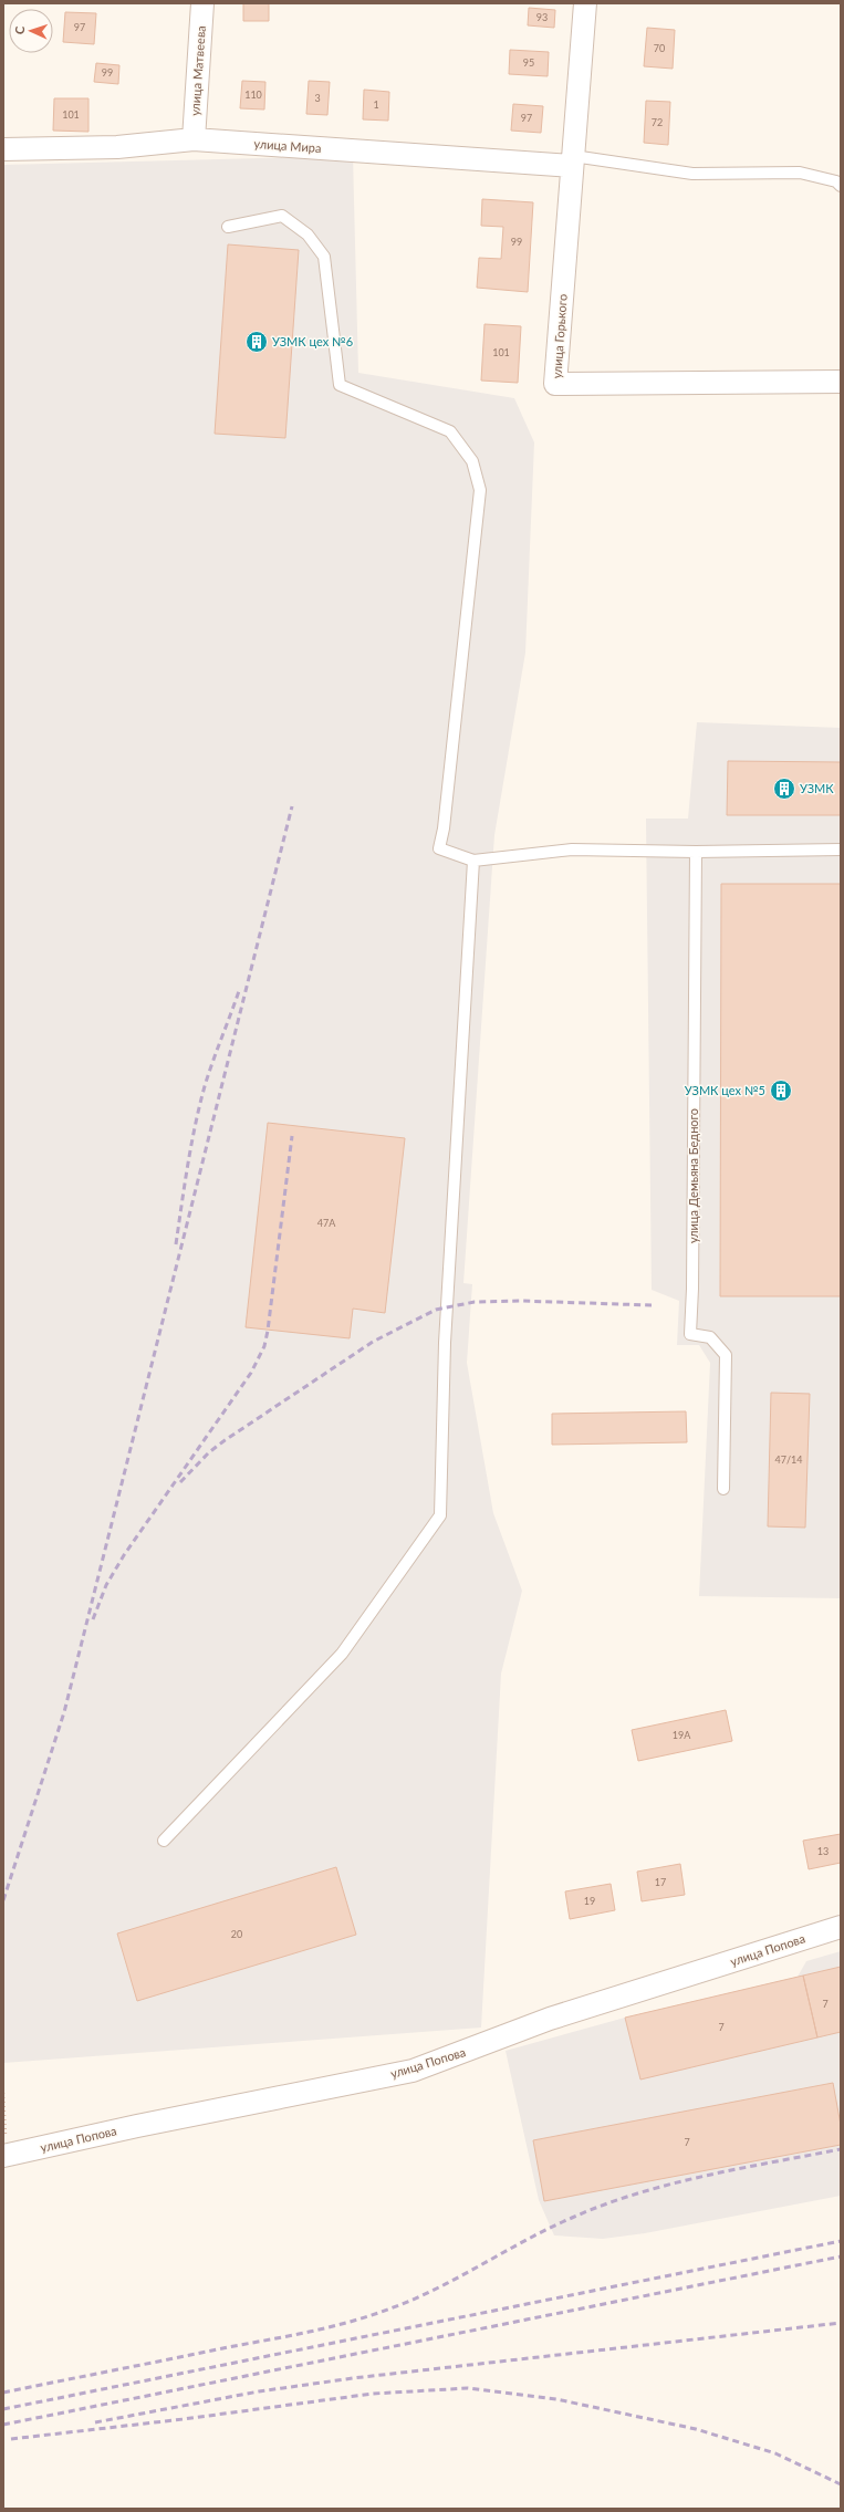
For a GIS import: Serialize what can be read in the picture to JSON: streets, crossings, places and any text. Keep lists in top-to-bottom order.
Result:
{
  "streets": {
    "street": [
      "улица Матвеева",
      "улица Мира",
      "улица Горького",
      "улица Попова"
    ],
    "lane": ["улица Демьяна Бедного"]
  },
  "crossings": [
    ["улица Матвеева", "улица Мира"],
    ["улица Мира", "улица Горького"]
  ],
  "places": {
    "building": ["УЗМК цех №6", "УЗМК", "УЗМК цех №5"]
  },
  "house_numbers": [
    "93",
    "97",
    "70",
    "95",
    "99",
    "110",
    "3",
    "1",
    "101",
    "97",
    "72",
    "99",
    "101",
    "47А",
    "47/14",
    "19А",
    "13",
    "17",
    "19",
    "20",
    "7",
    "7",
    "7"
  ],
  "north": "left"
}
